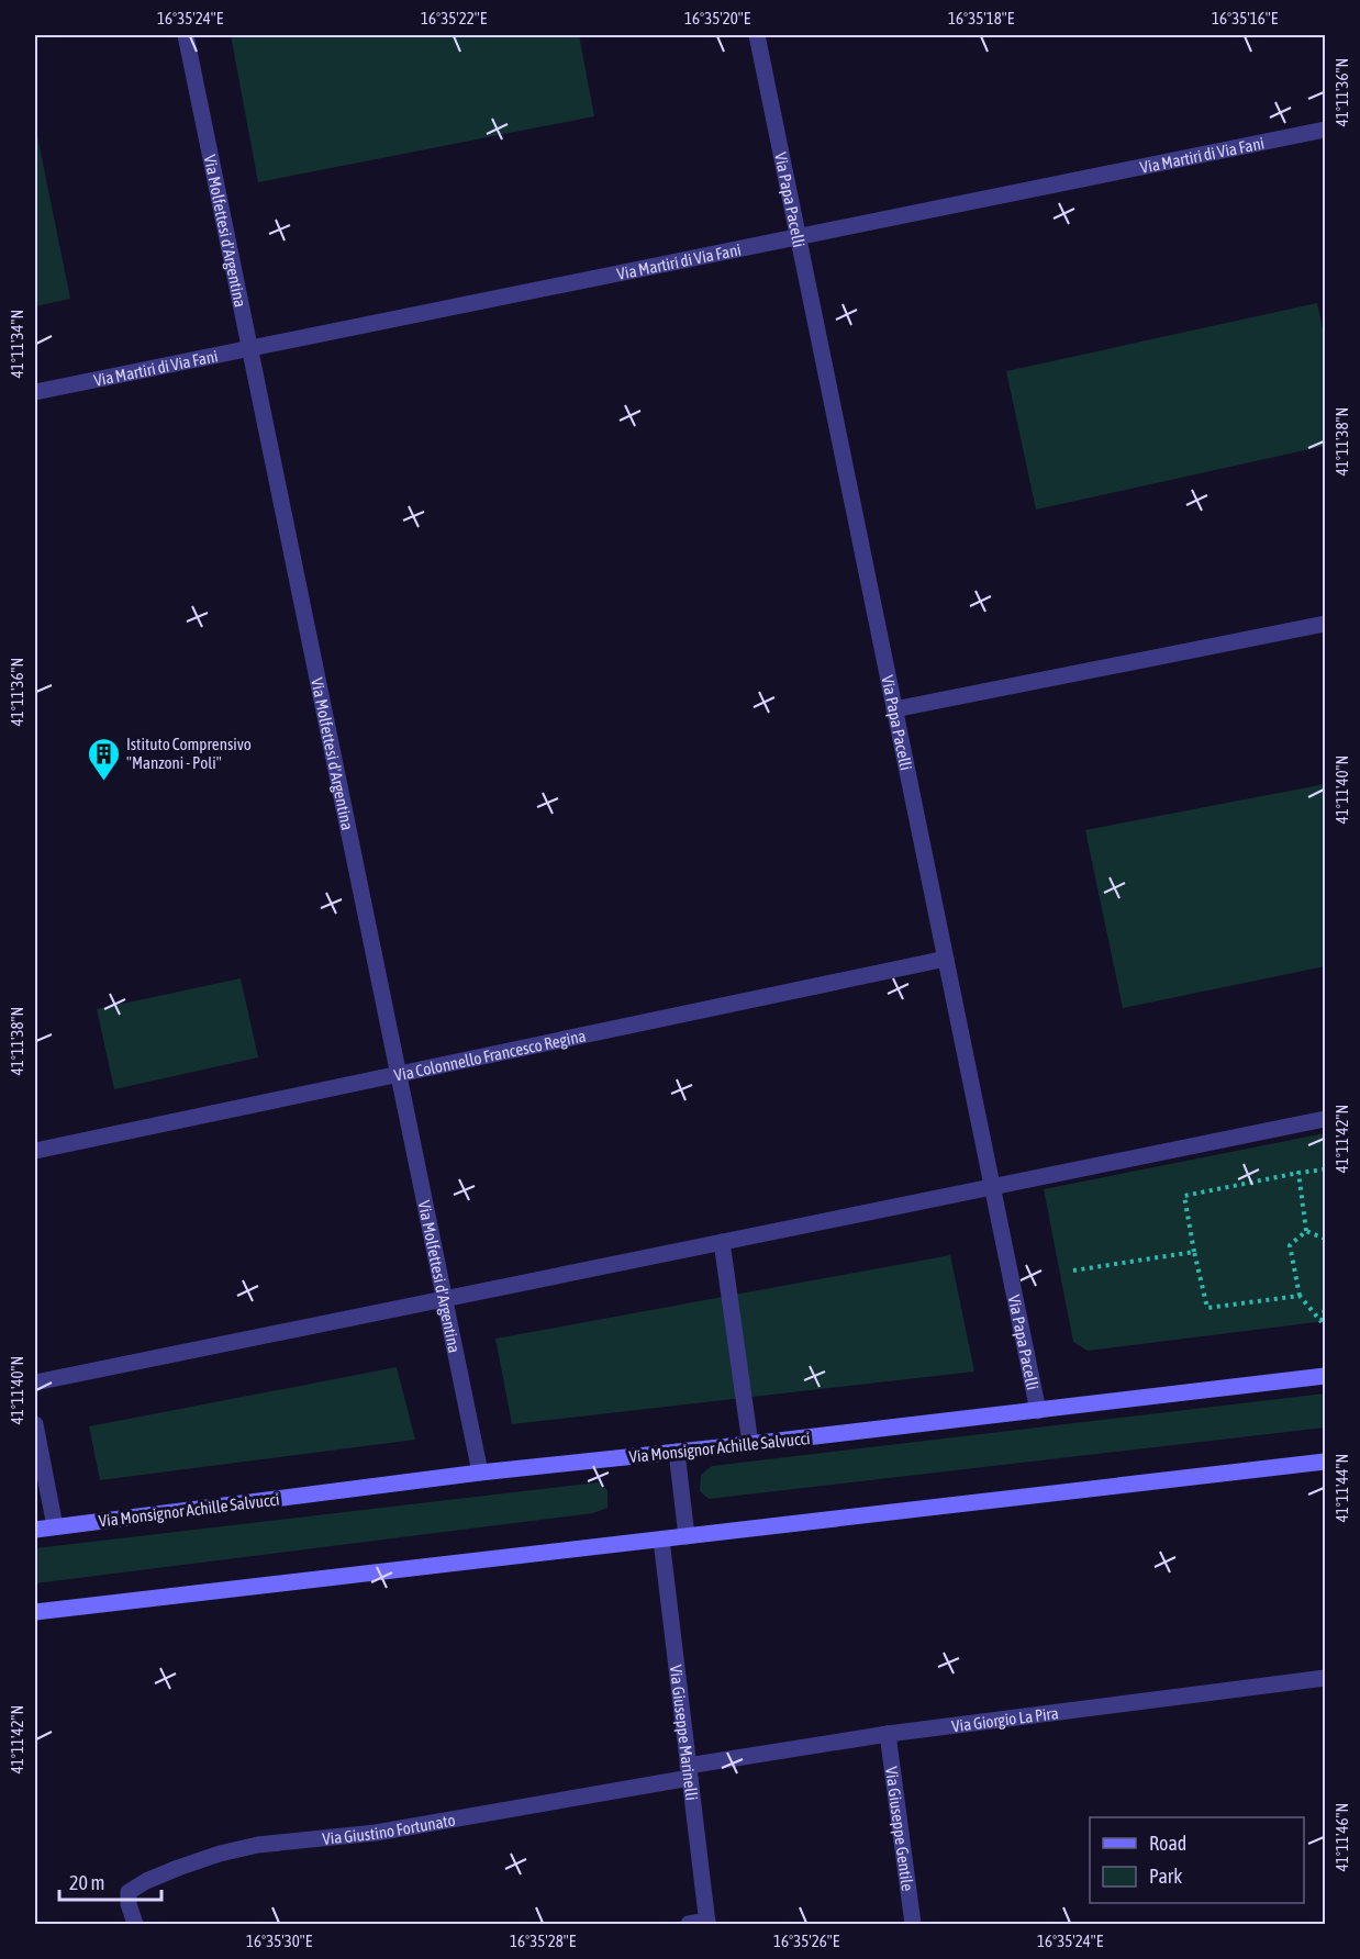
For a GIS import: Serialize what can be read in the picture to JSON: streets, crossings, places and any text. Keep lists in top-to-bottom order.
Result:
{
  "streets": {
    "main road": ["Via Monsignor Achille Salvucci"],
    "street": [
      "Via Martiri di Via Fani",
      "Via Papa Pacelli",
      "Via Molfettesi d'Argentina",
      "Via Colonnello Francesco Regina",
      "Via Giorgio La Pira",
      "Via Giuseppe Marinelli",
      "Via Giustino Fortunato",
      "Via Giuseppe Gentile"
    ]
  },
  "crossings": [
    ["Via Martiri di Via Fani", "Via Papa Pacelli"],
    ["Via Martiri di Via Fani", "Via Molfettesi d'Argentina"],
    ["Via Papa Pacelli", "Via Colonnello Francesco Regina"],
    ["Via Papa Pacelli", "Via Monsignor Achille Salvucci"],
    ["Via Molfettesi d'Argentina", "Via Colonnello Francesco Regina"],
    ["Via Molfettesi d'Argentina", "Via Monsignor Achille Salvucci"],
    ["Via Giorgio La Pira", "Via Giuseppe Marinelli"],
    ["Via Giorgio La Pira", "Via Giustino Fortunato"],
    ["Via Giorgio La Pira", "Via Giuseppe Gentile"],
    ["Via Giuseppe Marinelli", "Via Giustino Fortunato"]
  ],
  "places": {
    "building": ["Istituto Comprensivo \"Manzoni - Poli\""]
  },
  "legend": ["Road", "Park"],
  "scale_bar": "20 m",
  "coordinates": [
    "16°35'24\"E",
    "16°35'22\"E",
    "16°35'20\"E",
    "16°35'18\"E",
    "16°35'16\"E",
    "41°11'36\"N",
    "41°11'34\"N",
    "41°11'38\"N",
    "41°11'40\"N",
    "41°11'42\"N",
    "41°11'44\"N",
    "41°11'46\"N",
    "16°35'30\"E",
    "16°35'28\"E",
    "16°35'26\"E"
  ]
}
